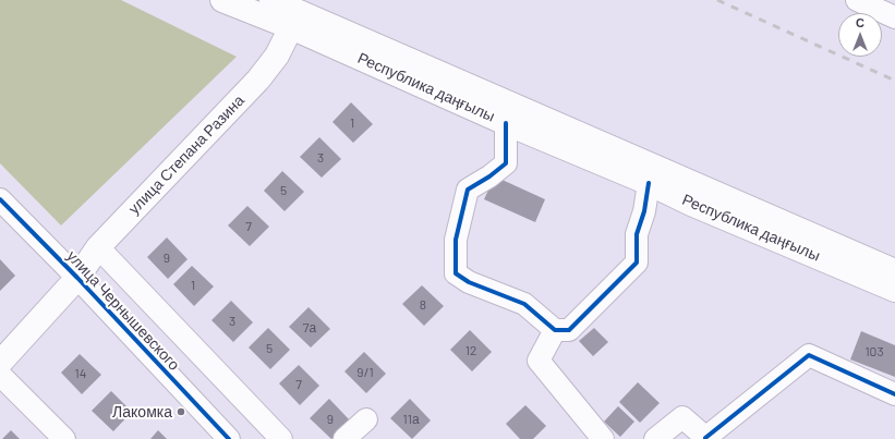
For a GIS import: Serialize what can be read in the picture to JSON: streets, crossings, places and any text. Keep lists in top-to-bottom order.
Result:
{
  "streets": {
    "main road": ["Республика даңғылы", "улица Степана Разина"],
    "street": ["улица Чернышевского"]
  },
  "crossings": [
    ["Республика даңғылы", "улица Степана Разина"],
    ["улица Степана Разина", "улица Чернышевского"]
  ],
  "places": ["Лакомка"],
  "house_numbers": [
    "1",
    "3",
    "5",
    "7",
    "9",
    "1",
    "8",
    "3",
    "7а",
    "5",
    "12",
    "103",
    "9/1",
    "14",
    "7",
    "9",
    "11а"
  ],
  "north": "top"
}
